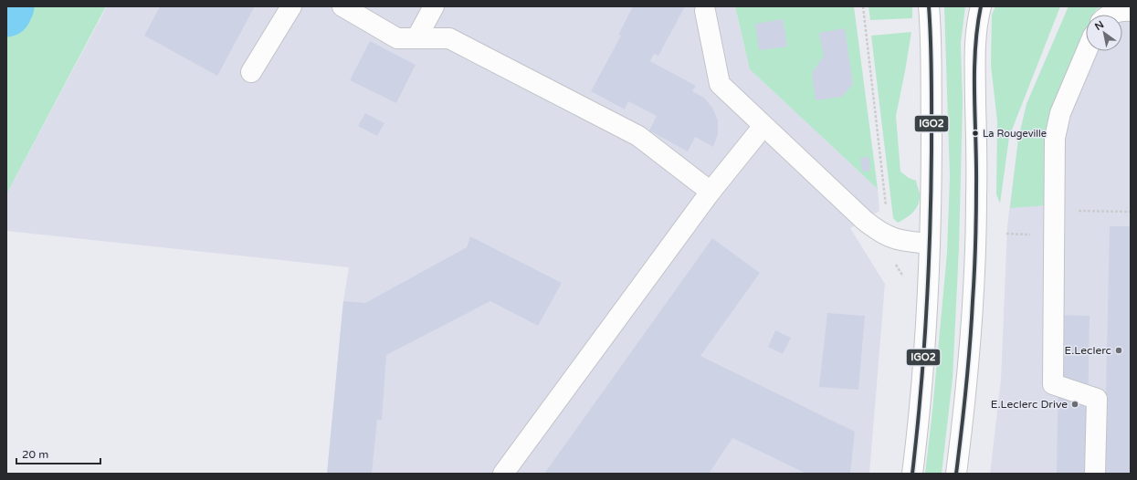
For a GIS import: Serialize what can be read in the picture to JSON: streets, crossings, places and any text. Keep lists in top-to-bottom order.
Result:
{
  "places": ["La Rougeville", "E.Leclerc", "E.Leclerc Drive"],
  "lines": ["transit line IGO2"],
  "scale_bar": "20 m",
  "north": "top left"
}
